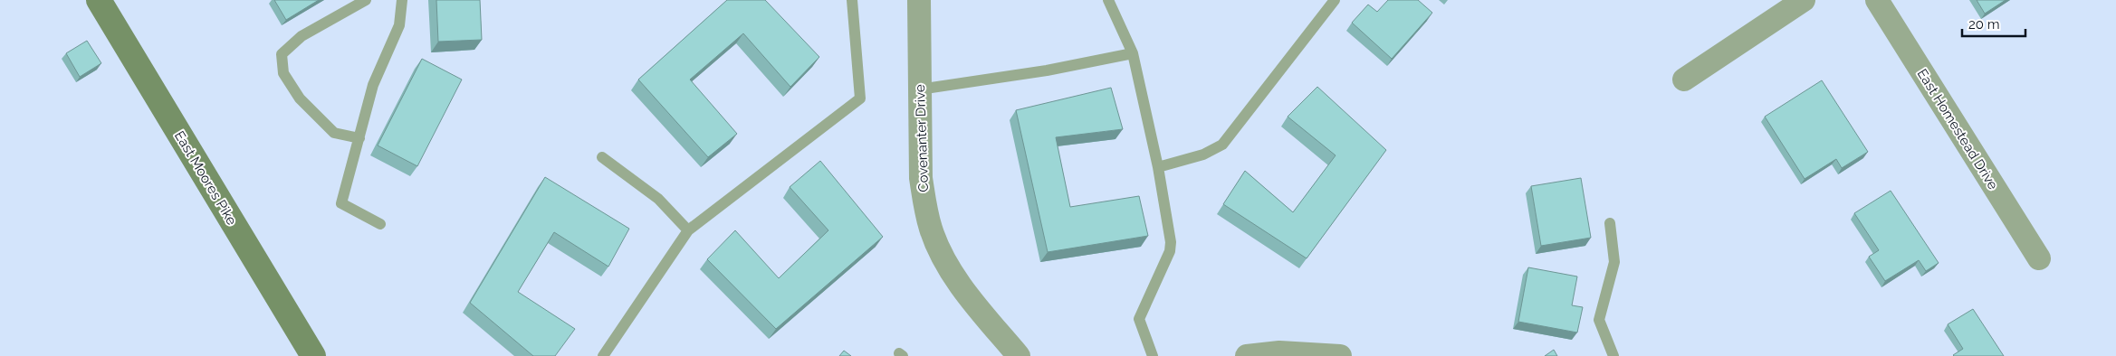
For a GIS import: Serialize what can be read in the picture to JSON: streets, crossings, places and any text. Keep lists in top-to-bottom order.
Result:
{
  "streets": {
    "main road": ["East Moores Pike"],
    "street": ["East Homestead Drive", "Covenanter Drive"]
  },
  "scale_bar": "20 m"
}
